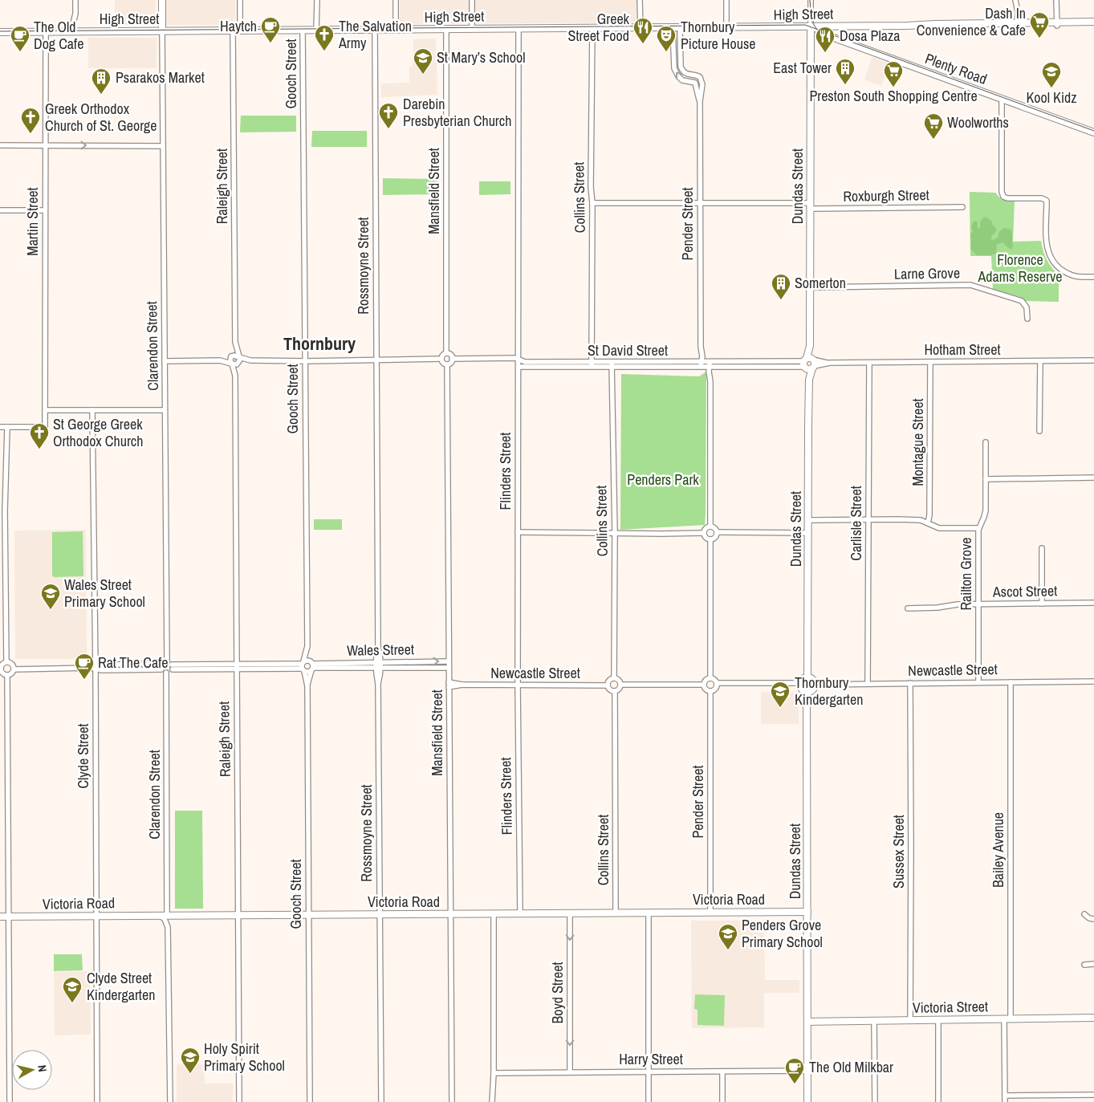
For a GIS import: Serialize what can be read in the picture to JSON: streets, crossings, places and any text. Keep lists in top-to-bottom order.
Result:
{
  "streets": {
    "street": [
      "High Street",
      "Plenty Road",
      "Gooch Street",
      "Raleigh Street",
      "Dundas Street",
      "Mansfield Street",
      "Roxburgh Street",
      "Collins Street",
      "Martin Street",
      "Pender Street",
      "Rossmoyne Street",
      "Larne Grove",
      "Clarendon Street",
      "Hotham Street",
      "St David Street",
      "Montague Street",
      "Flinders Street",
      "Carlisle Street",
      "Railton Grove",
      "Ascot Street",
      "Wales Street",
      "Newcastle Street",
      "Clyde Street",
      "Bailey Avenue",
      "Sussex Street",
      "Victoria Road",
      "Boyd Street",
      "Victoria Street",
      "Harry Street"
    ]
  },
  "crossings": [
    ["High Street", "Plenty Road"],
    ["High Street", "Gooch Street"],
    ["High Street", "Raleigh Street"],
    ["High Street", "Dundas Street"],
    ["High Street", "Mansfield Street"],
    ["High Street", "Collins Street"],
    ["High Street", "Martin Street"],
    ["High Street", "Pender Street"],
    ["High Street", "Rossmoyne Street"],
    ["High Street", "Clarendon Street"],
    ["High Street", "Flinders Street"],
    ["Plenty Road", "Dundas Street"],
    ["Gooch Street", "Wales Street"],
    ["Gooch Street", "Victoria Road"],
    ["Raleigh Street", "Victoria Road"],
    ["Dundas Street", "Roxburgh Street"],
    ["Dundas Street", "Larne Grove"],
    ["Dundas Street", "Hotham Street"],
    ["Dundas Street", "St David Street"],
    ["Dundas Street", "Newcastle Street"],
    ["Dundas Street", "Victoria Road"],
    ["Dundas Street", "Victoria Street"],
    ["Dundas Street", "Harry Street"],
    ["Mansfield Street", "St David Street"],
    ["Mansfield Street", "Wales Street"],
    ["Mansfield Street", "Newcastle Street"],
    ["Mansfield Street", "Victoria Road"],
    ["Roxburgh Street", "Collins Street"],
    ["Roxburgh Street", "Pender Street"],
    ["Collins Street", "St David Street"],
    ["Collins Street", "Newcastle Street"],
    ["Collins Street", "Victoria Road"],
    ["Pender Street", "St David Street"],
    ["Pender Street", "Victoria Road"],
    ["Rossmoyne Street", "Wales Street"],
    ["Rossmoyne Street", "Victoria Road"],
    ["Clarendon Street", "Victoria Road"],
    ["Hotham Street", "St David Street"],
    ["Hotham Street", "Montague Street"],
    ["Hotham Street", "Carlisle Street"],
    ["St David Street", "Flinders Street"],
    ["Flinders Street", "Newcastle Street"],
    ["Flinders Street", "Victoria Road"],
    ["Carlisle Street", "Newcastle Street"],
    ["Railton Grove", "Ascot Street"],
    ["Railton Grove", "Newcastle Street"],
    ["Newcastle Street", "Bailey Avenue"],
    ["Newcastle Street", "Sussex Street"],
    ["Clyde Street", "Victoria Road"],
    ["Bailey Avenue", "Victoria Street"],
    ["Sussex Street", "Victoria Street"],
    ["Victoria Road", "Boyd Street"],
    ["Boyd Street", "Harry Street"]
  ],
  "one_way": ["Boyd Street"],
  "districts": ["Thornbury"],
  "parks": ["Florence Adams Reserve", "Penders Park"],
  "places": {
    "supermarket": ["Dash In Convenience & Cafe", "Preston South Shopping Centre", "Woolworths"],
    "cafe": [
      "Haytch",
      "The Old Dog Cafe",
      "Rat The Cafe",
      "The Old Milkbar"
    ],
    "restaurant": ["Greek Street Food", "Dosa Plaza"],
    "church": [
      "The Salvation Army",
      "Darebin Presbyterian Church",
      "Greek Orthodox Church of St. George",
      "St George Greek Orthodox Church"
    ],
    "theatre": ["Thornbury Picture House"],
    "school or university": [
      "St Mary’s School",
      "Kool Kidz",
      "Wales Street Primary School",
      "Thornbury Kindergarten",
      "Penders Grove Primary School",
      "Clyde Street Kindergarten",
      "Holy Spirit Primary School"
    ],
    "building": ["East Tower", "Psarakos Market", "Somerton"]
  },
  "north": "right"
}
